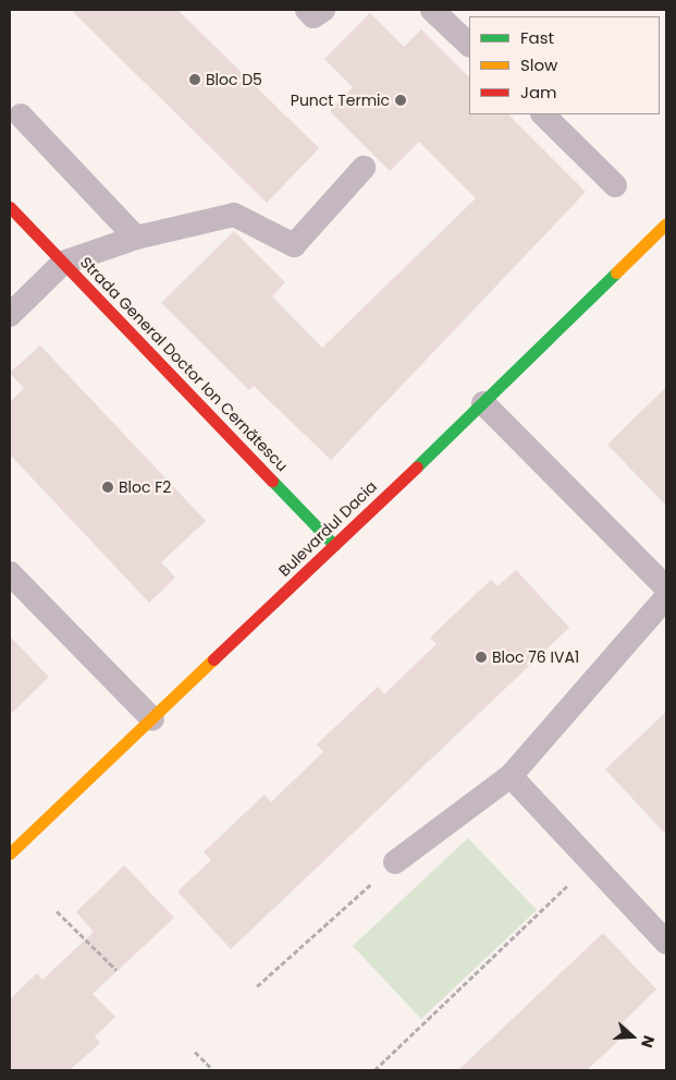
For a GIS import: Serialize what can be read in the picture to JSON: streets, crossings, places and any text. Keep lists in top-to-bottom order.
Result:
{
  "streets": {
    "main road": ["Strada General Doctor Ion Cernătescu", "Bulevardul Dacia"]
  },
  "crossings": [
    ["Strada General Doctor Ion Cernătescu", "Bulevardul Dacia"]
  ],
  "places": [
    "Bloc D5",
    "Punct Termic",
    "Bloc F2",
    "Bloc 76 IVA1"
  ],
  "legend": ["Fast", "Slow", "Jam"],
  "north": "right"
}
